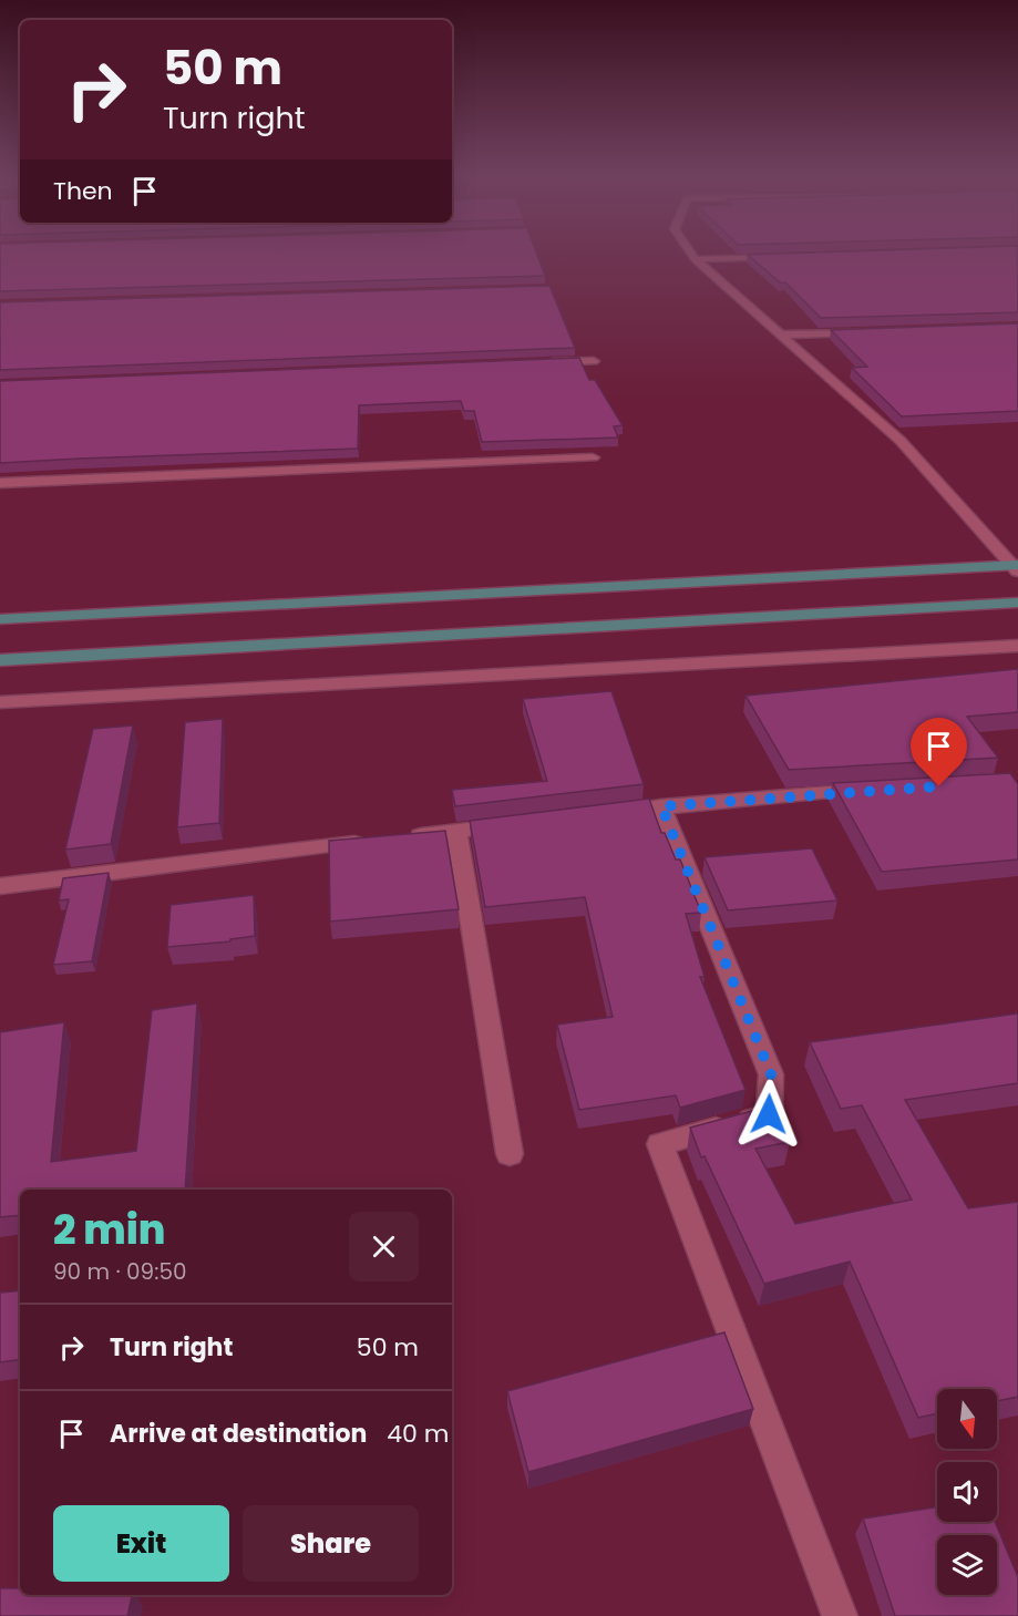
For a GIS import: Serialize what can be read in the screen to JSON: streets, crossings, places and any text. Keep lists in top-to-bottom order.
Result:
{
  "north": "bottom",
  "page": {
    "turn": ["50 m", "Turn right"],
    "then": "Then",
    "heading": ["2 min", "90 m · 09:50"],
    "list": [
      {
        "name": "Turn right",
        "value": "50 m"
      },
      {
        "name": "Arrive at destination",
        "value": "40 m"
      }
    ],
    "buttons": ["Exit", "Share"]
  }
}
